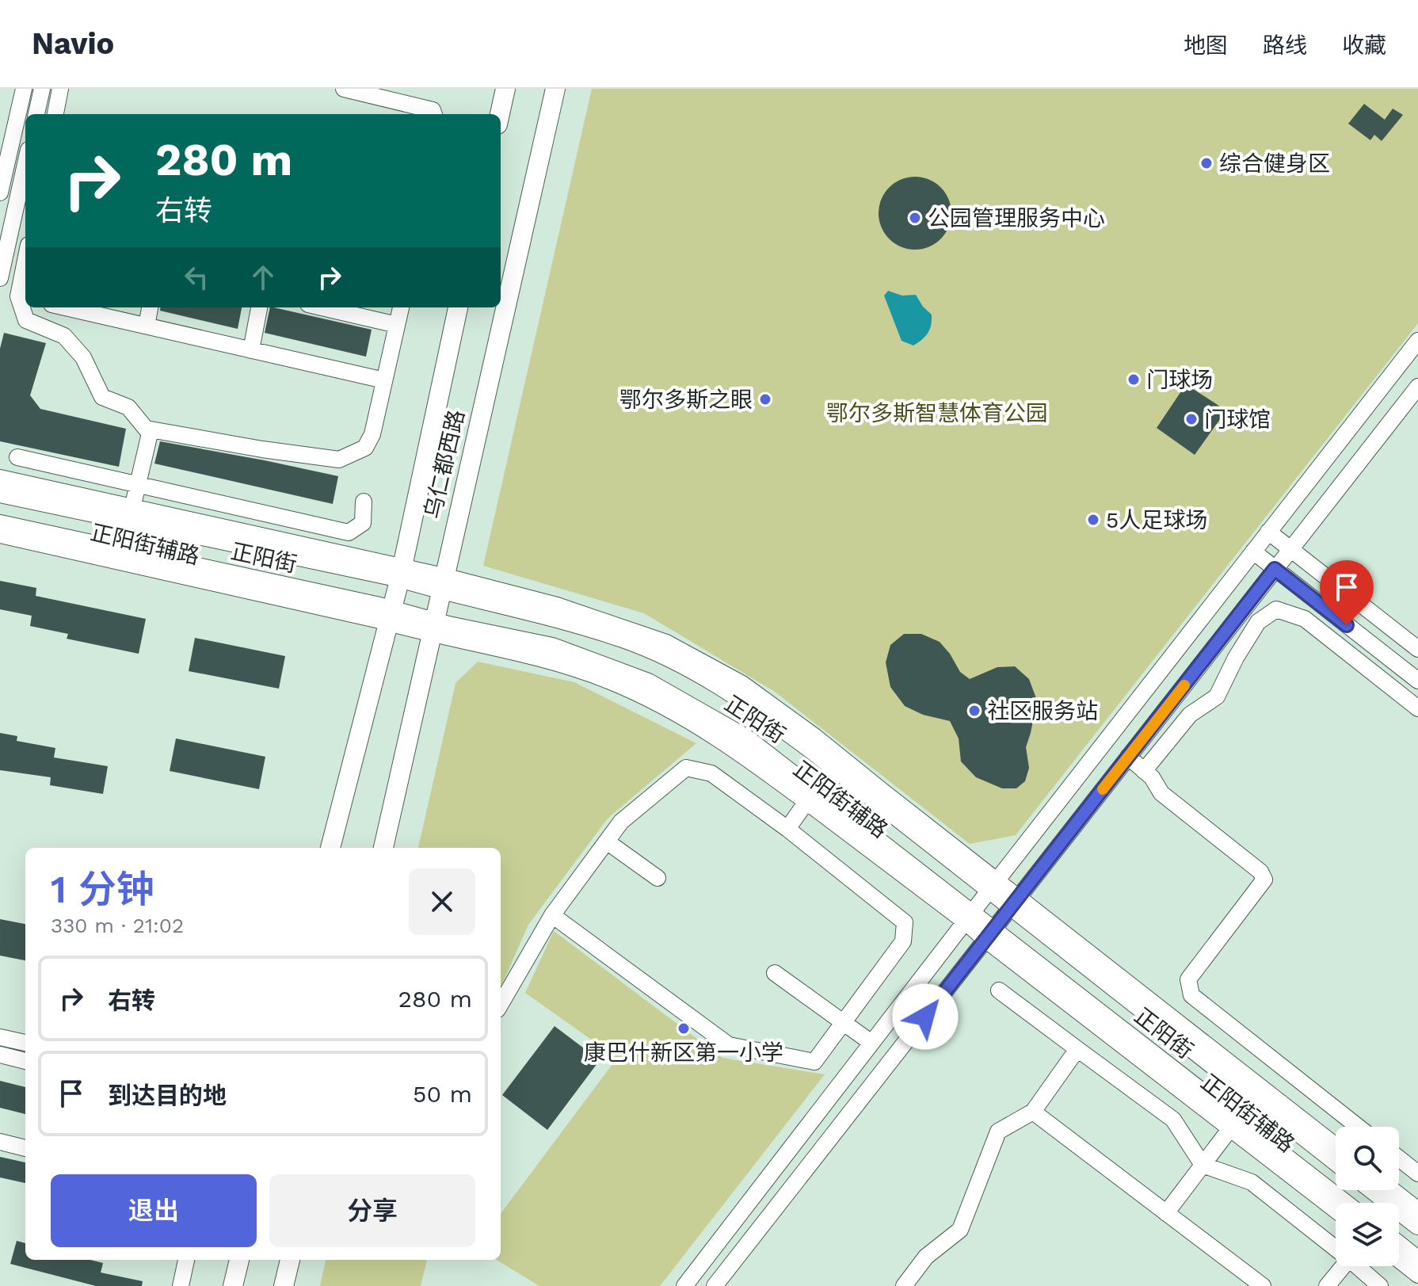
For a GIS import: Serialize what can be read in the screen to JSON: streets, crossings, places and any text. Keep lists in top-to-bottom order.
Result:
{
  "streets": {
    "main road": ["乌仁都西路", "正阳街"],
    "street": ["正阳街辅路"]
  },
  "crossings": [
    ["乌仁都西路", "正阳街辅路"],
    ["乌仁都西路", "正阳街"],
    ["正阳街辅路", "正阳街"]
  ],
  "parks": ["鄂尔多斯智慧体育公园"],
  "places": [
    "综合健身区",
    "公园管理服务中心",
    "门球场",
    "鄂尔多斯之眼",
    "门球馆",
    "5人足球场",
    "社区服务站",
    "康巴什新区第一小学"
  ],
  "page": {
    "header": "Navio",
    "nav": ["地图", "路线", "收藏"],
    "turn": ["280 m", "右转"],
    "heading": ["1 分钟", "330 m · 21:02"],
    "list": [
      {
        "name": "右转",
        "value": "280 m"
      },
      {
        "name": "到达目的地",
        "value": "50 m"
      }
    ],
    "buttons": ["退出", "分享"]
  }
}
